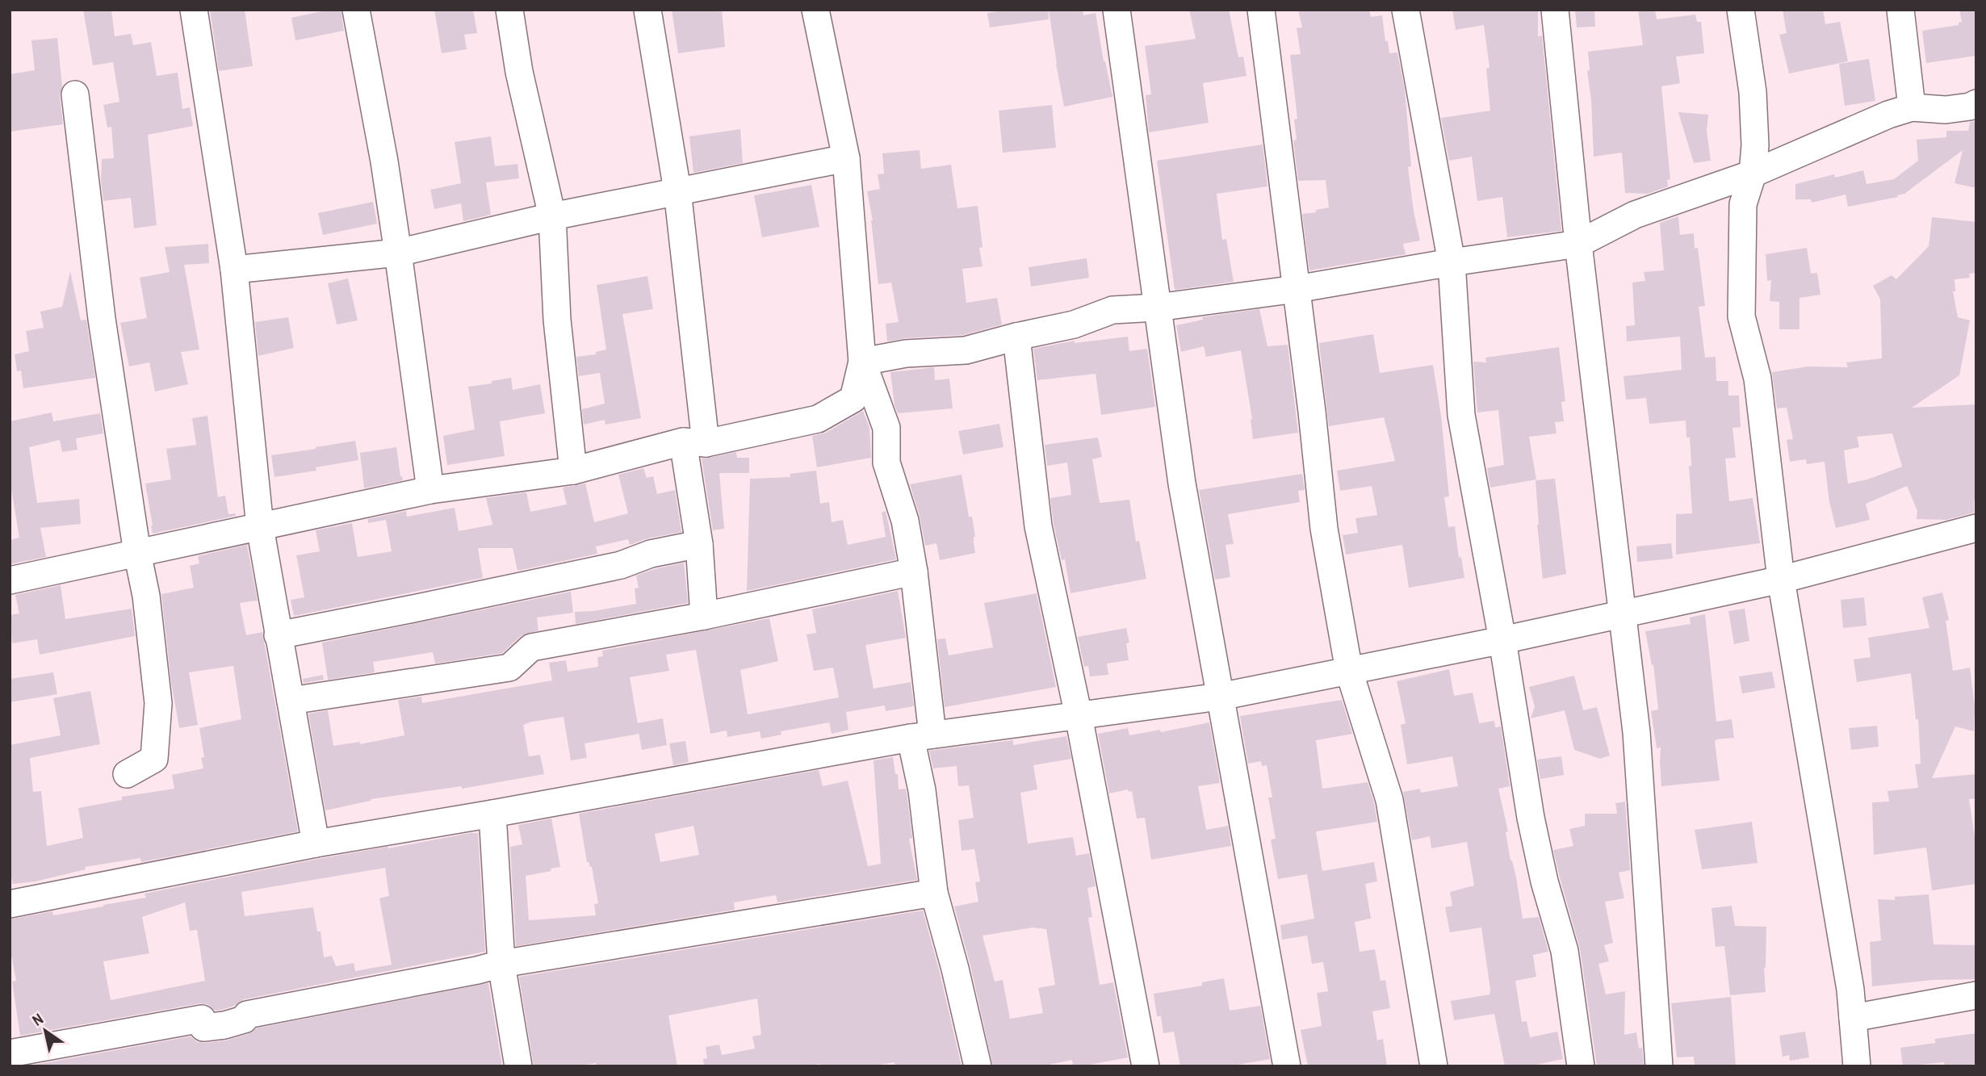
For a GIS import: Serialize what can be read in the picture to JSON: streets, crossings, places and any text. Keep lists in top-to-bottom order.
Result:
{
  "north": "top left"
}
